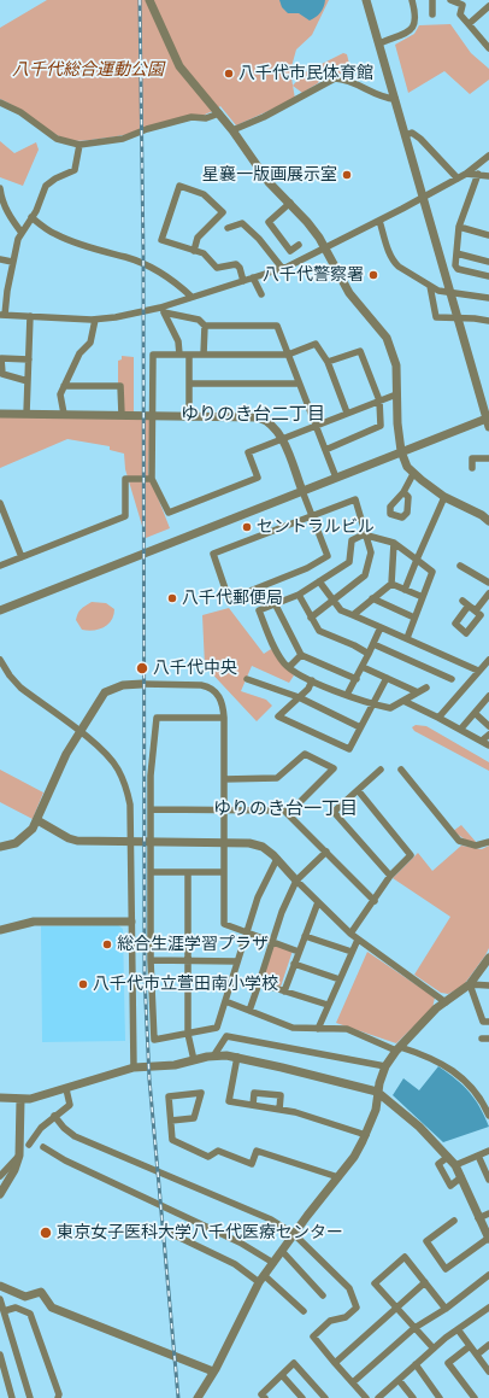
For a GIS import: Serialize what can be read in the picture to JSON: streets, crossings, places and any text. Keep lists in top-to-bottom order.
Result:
{
  "districts": ["ゆりのき台二丁目", "ゆりのき台一丁目"],
  "parks": ["八千代総合運動公園"],
  "places": [
    "八千代市民体育館",
    "星襄一版画展示室",
    "八千代警察署",
    "セントラルビル",
    "八千代郵便局",
    "八千代中央",
    "総合生涯学習プラザ",
    "八千代市立萱田南小学校",
    "東京女子医科大学八千代医療センター"
  ]
}
